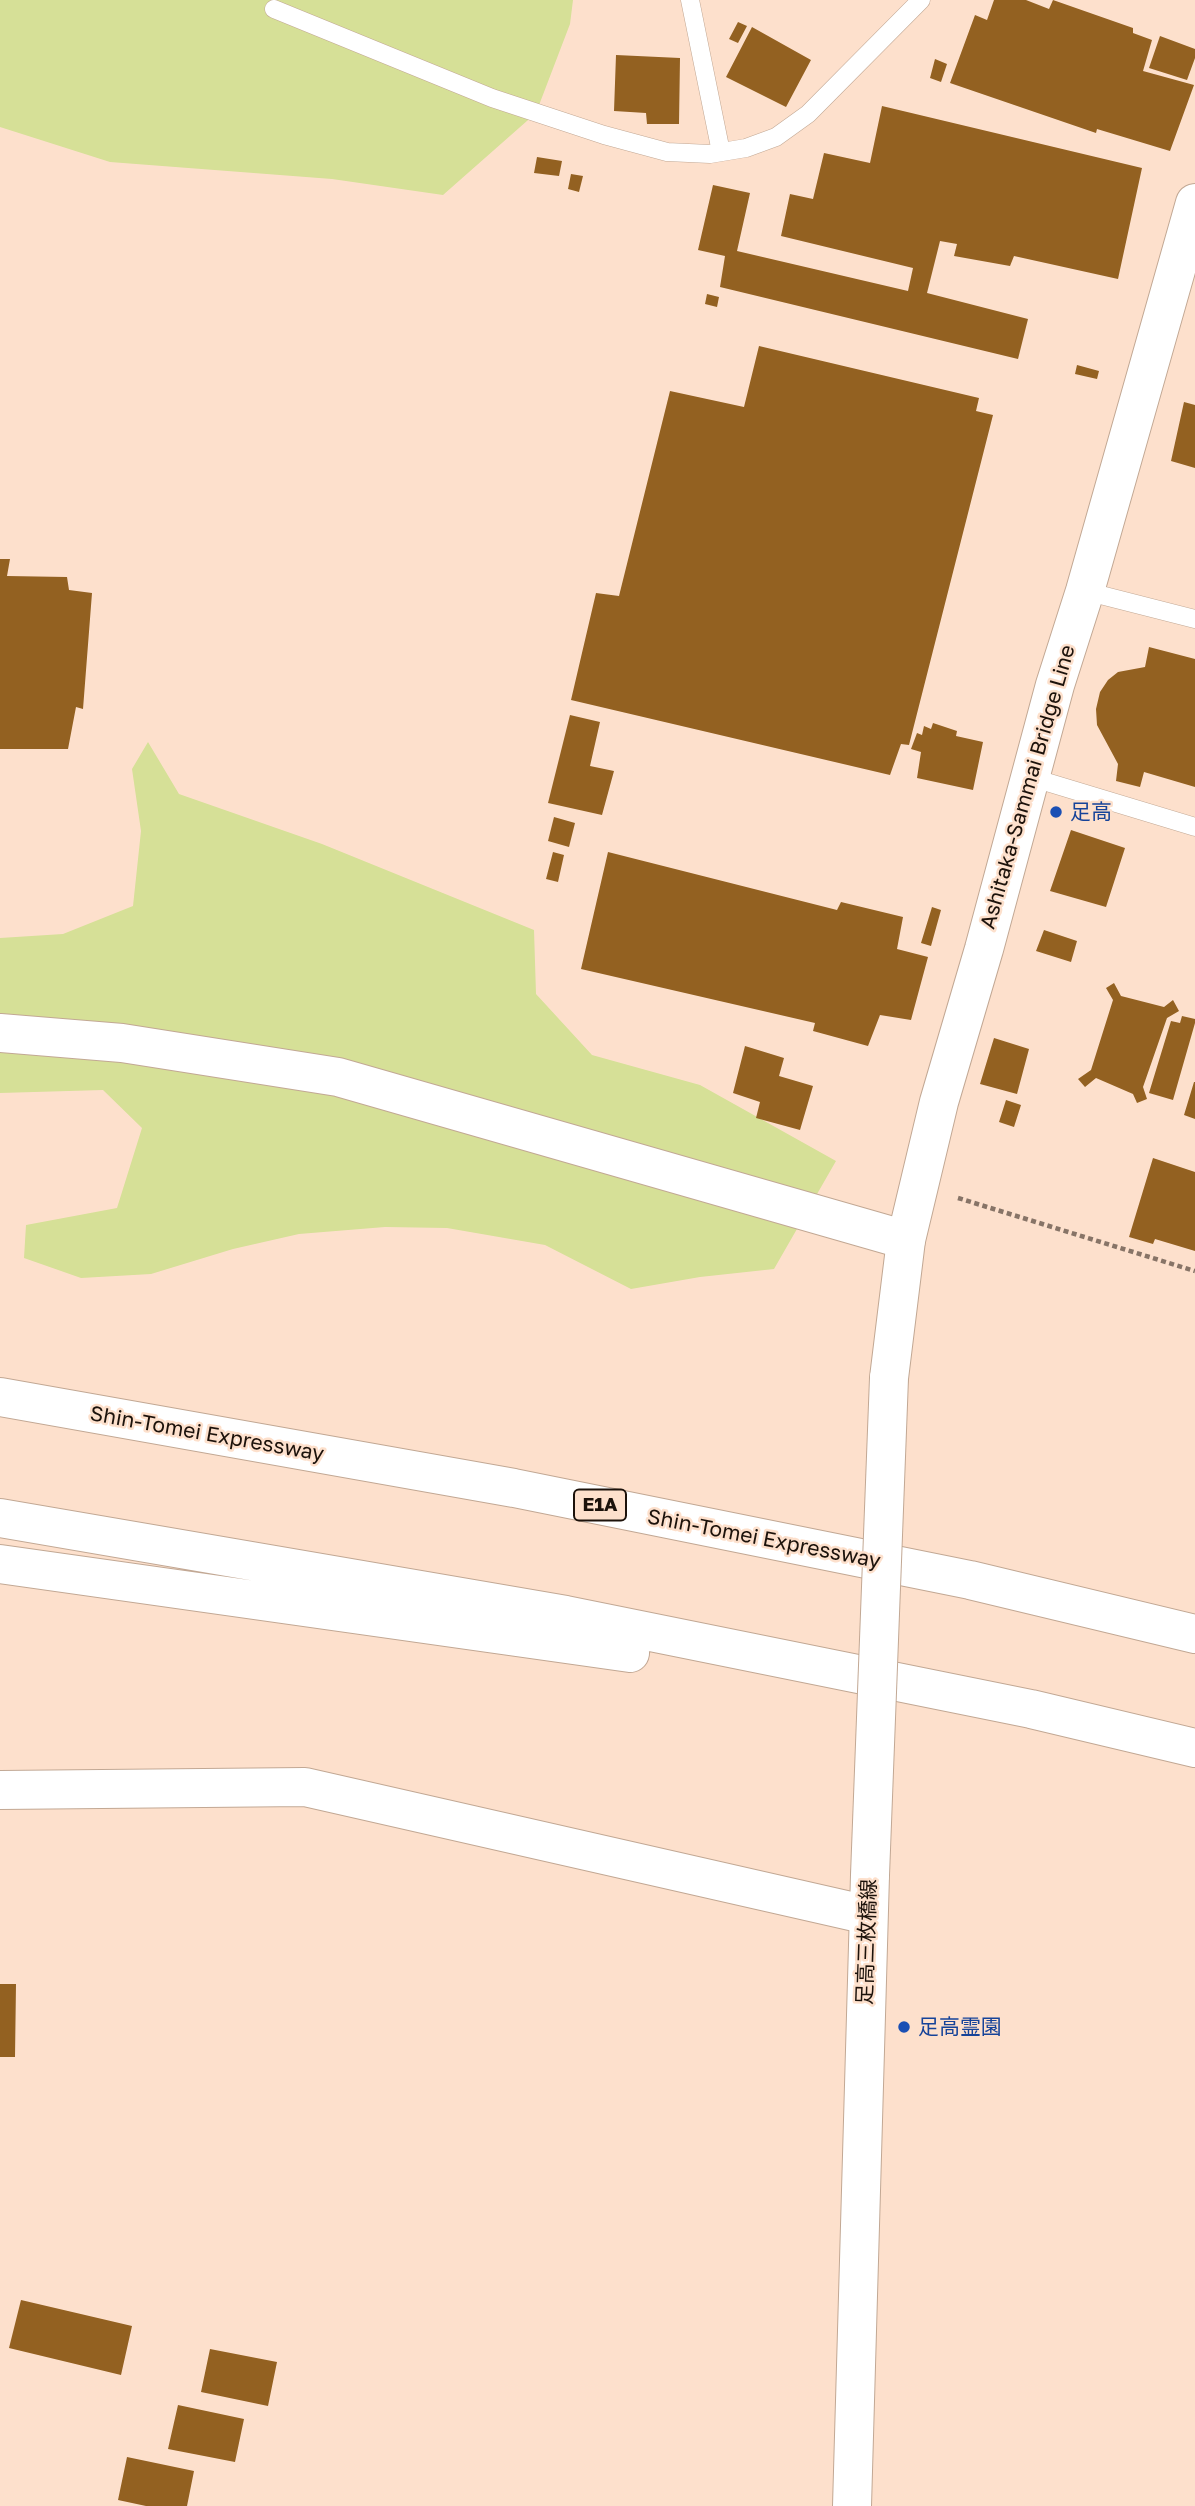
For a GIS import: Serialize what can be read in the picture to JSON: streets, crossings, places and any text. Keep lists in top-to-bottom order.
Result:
{
  "streets": {
    "main road": [
      "Ashitaka-Sammai Bridge Line",
      "Shin-Tomei Expressway",
      "E1A",
      "足高三枚橋線"
    ]
  },
  "crossings": [
    ["Ashitaka-Sammai Bridge Line", "足高三枚橋線"]
  ],
  "places": ["足高", "足高霊園"]
}
